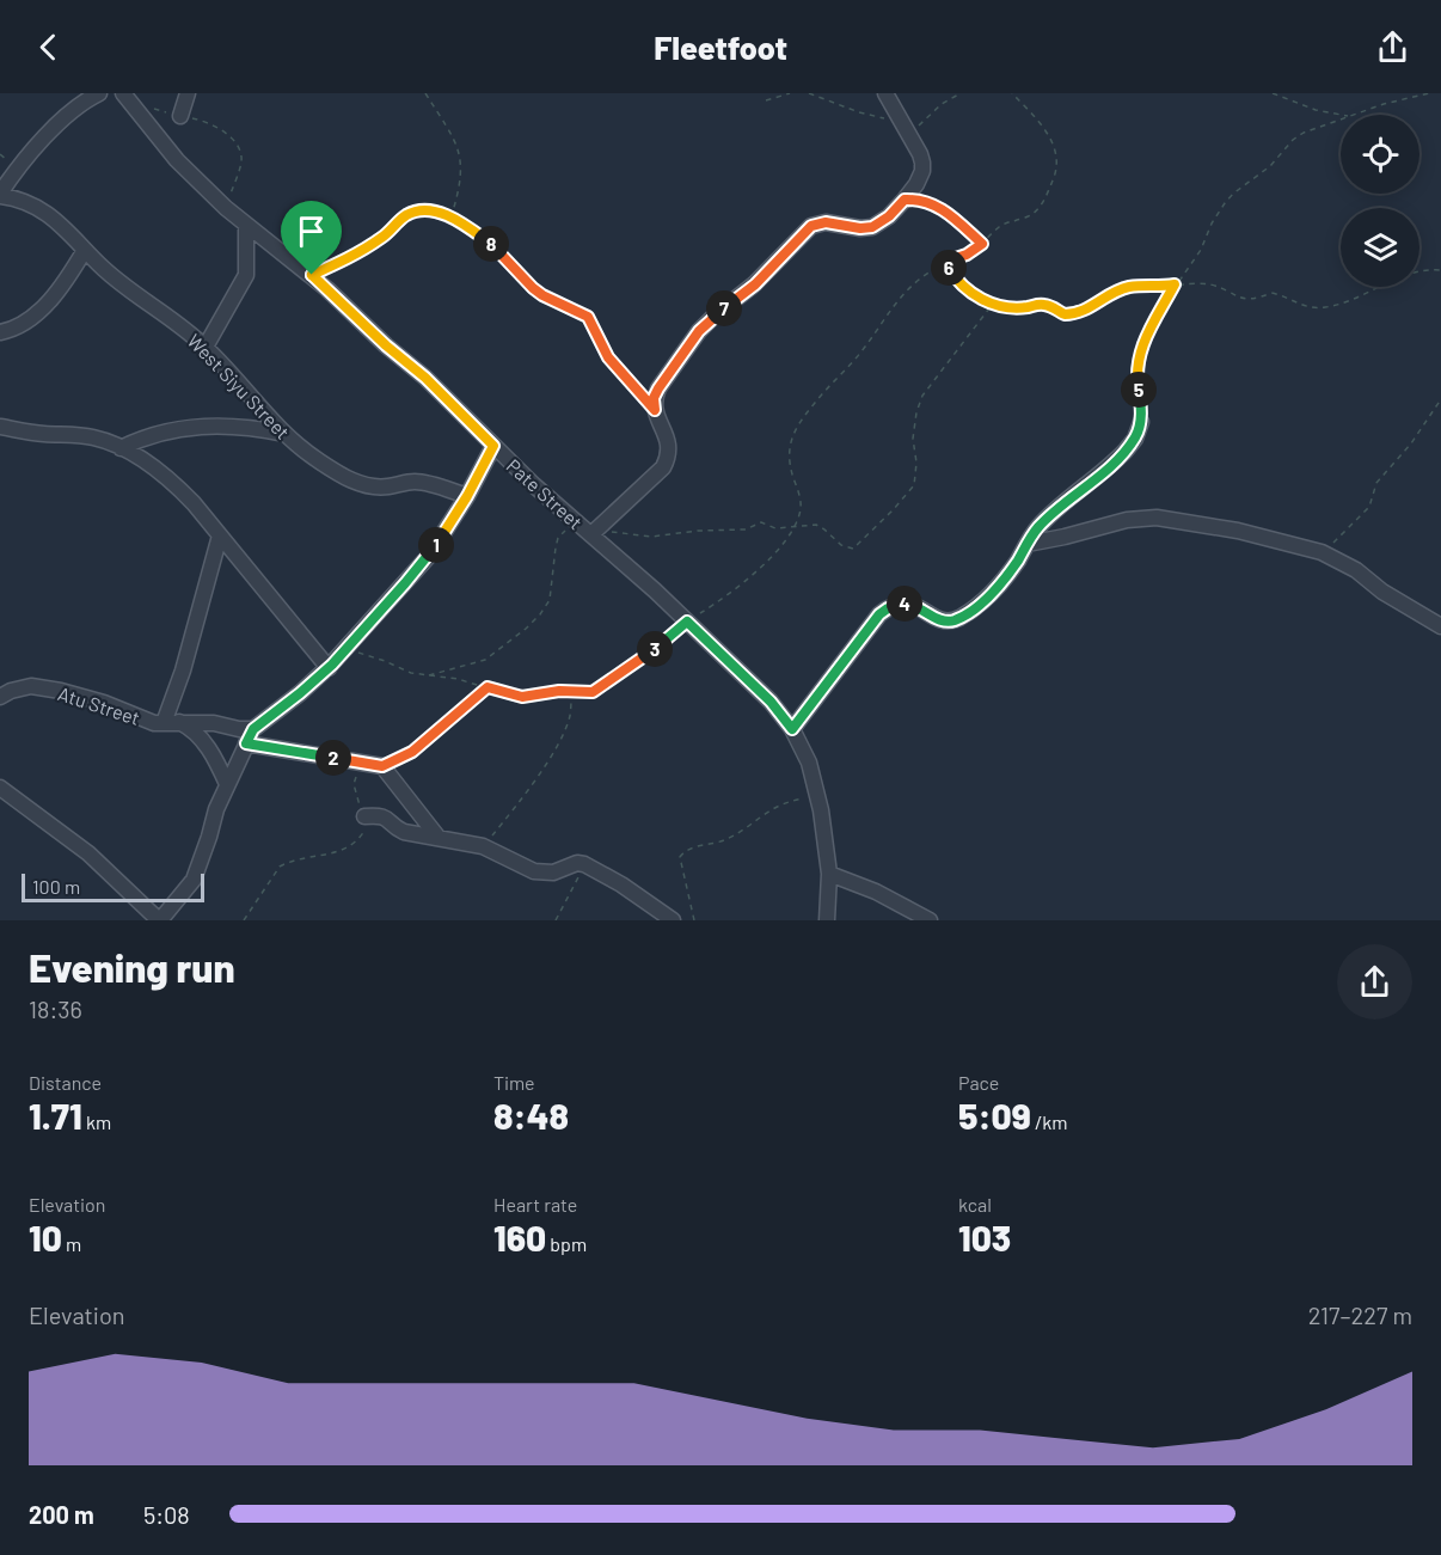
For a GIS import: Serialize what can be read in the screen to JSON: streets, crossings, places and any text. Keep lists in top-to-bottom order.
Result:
{
  "streets": {
    "street": ["West Siyu Street", "Pate Street", "Atu Street"]
  },
  "scale_bar": "100 m",
  "page": {
    "header": "Fleetfoot",
    "pins": [
      "8",
      "6",
      "7",
      "5",
      "1",
      "4",
      "3",
      "2"
    ],
    "scale": "100 m",
    "heading": ["Evening run", "18:36"],
    "stats": [
      ["Distance", "1.71 km"],
      ["Time", "8:48"],
      ["Pace", "5:09 /km"],
      ["Elevation", "10 m"],
      ["Heart rate", "160 bpm"],
      ["kcal", "103"]
    ],
    "chart": ["Elevation", "217–227 m"],
    "list": [
      {
        "name": "200 m",
        "note": "5:08"
      }
    ]
  }
}
